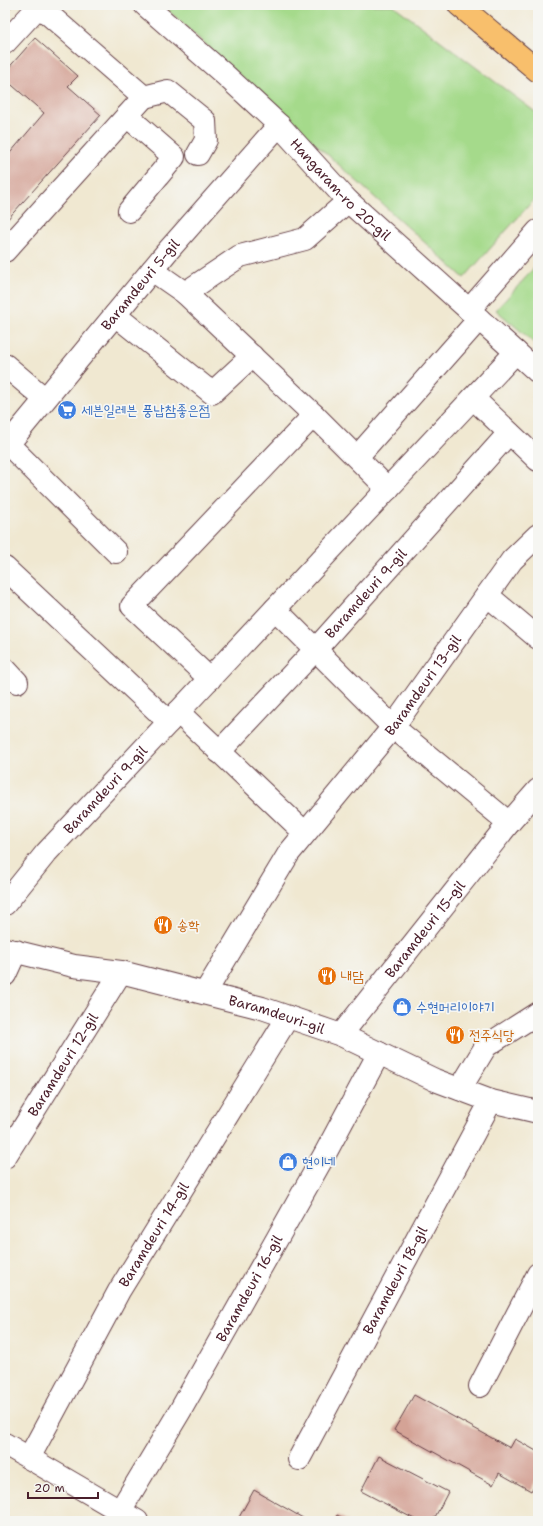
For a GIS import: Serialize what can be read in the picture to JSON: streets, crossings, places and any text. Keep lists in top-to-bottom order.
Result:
{
  "streets": {
    "street": [
      "Hangaram-ro 20-gil",
      "Baramdeuri 5-gil",
      "Baramdeuri 9-gil",
      "Baramdeuri 13-gil",
      "Baramdeuri 15-gil",
      "Baramdeuri-gil",
      "Baramdeuri 12-gil",
      "Baramdeuri 14-gil",
      "Baramdeuri 18-gil",
      "Baramdeuri 16-gil"
    ]
  },
  "crossings": [
    ["Hangaram-ro 20-gil", "Baramdeuri 5-gil"],
    ["Hangaram-ro 20-gil", "Baramdeuri 9-gil"],
    ["Baramdeuri 13-gil", "Baramdeuri-gil"],
    ["Baramdeuri 15-gil", "Baramdeuri-gil"],
    ["Baramdeuri-gil", "Baramdeuri 12-gil"],
    ["Baramdeuri-gil", "Baramdeuri 14-gil"],
    ["Baramdeuri-gil", "Baramdeuri 18-gil"],
    ["Baramdeuri-gil", "Baramdeuri 16-gil"]
  ],
  "places": {
    "supermarket": ["세븐일레븐 풍납참좋은점"],
    "restaurant": ["송학", "내담", "전주식당"],
    "shop": ["수현머리이야기", "현이네"]
  },
  "scale_bar": "20 m"
}
